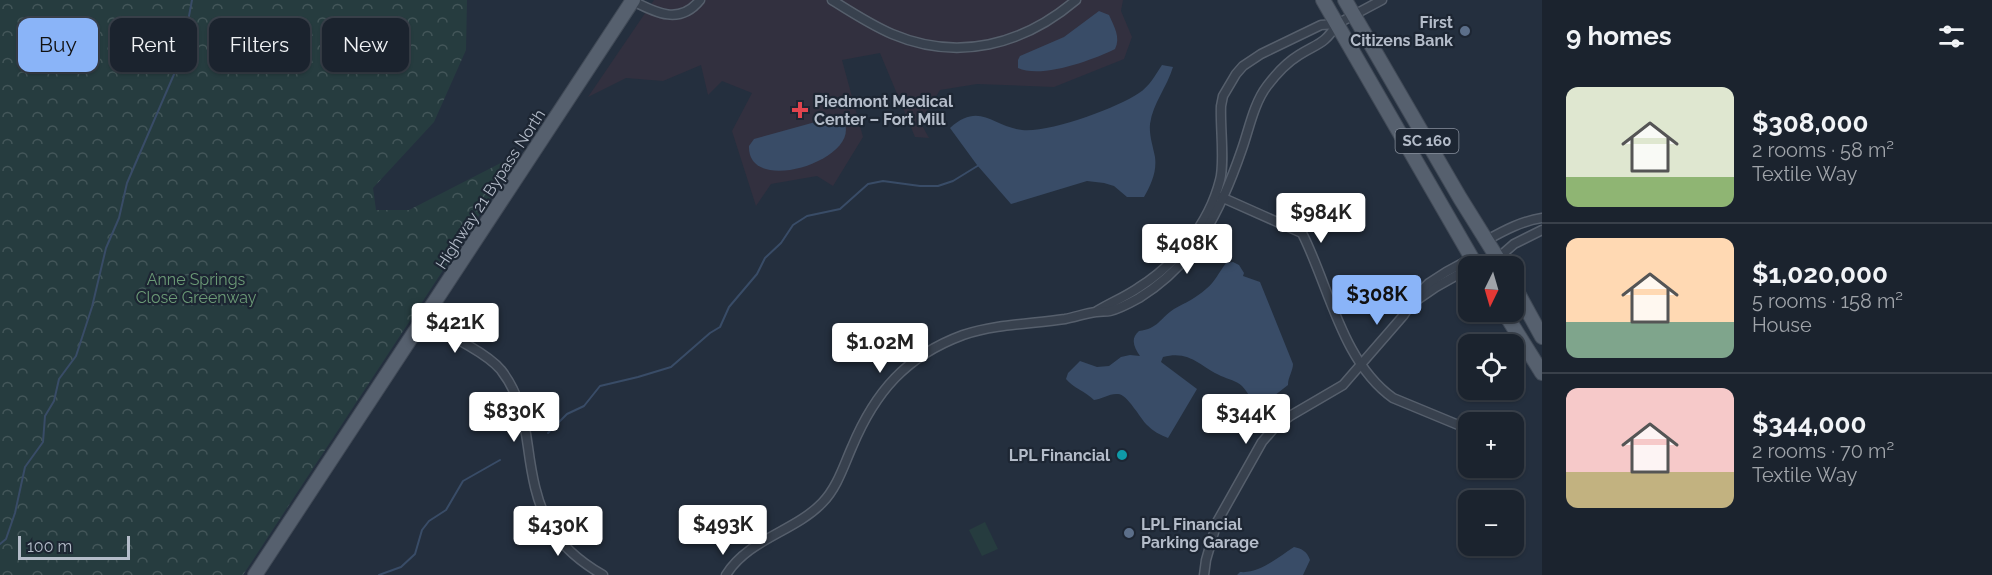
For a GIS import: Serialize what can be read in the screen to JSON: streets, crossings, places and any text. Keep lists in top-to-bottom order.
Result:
{
  "streets": {
    "main road": ["SC 160", "Highway 21 Bypass North"]
  },
  "parks": ["Anne Springs Close Greenway"],
  "places": {
    "other": ["First Citizens Bank", "LPL Financial", "LPL Financial Parking Garage"],
    "health": ["Piedmont Medical Center – Fort Mill"]
  },
  "scale_bar": "100 m",
  "north": "bottom",
  "page": {
    "heading": "9 homes",
    "chip": [
      "Buy",
      "Rent",
      "Filters",
      "New"
    ],
    "list": [
      {
        "name": "$308,000",
        "note": "2 rooms · 58 m² · Textile Way"
      },
      {
        "name": "$1,020,000",
        "note": "5 rooms · 158 m² · House"
      },
      {
        "name": "$344,000",
        "note": "2 rooms · 70 m² · Textile Way"
      }
    ],
    "price": [
      "$984K",
      "$408K",
      "$308K",
      "$421K",
      "$1.02M",
      "$830K",
      "$344K",
      "$493K",
      "$430K"
    ],
    "map_buttons": ["+", "−"],
    "scale": "100 m"
  }
}
